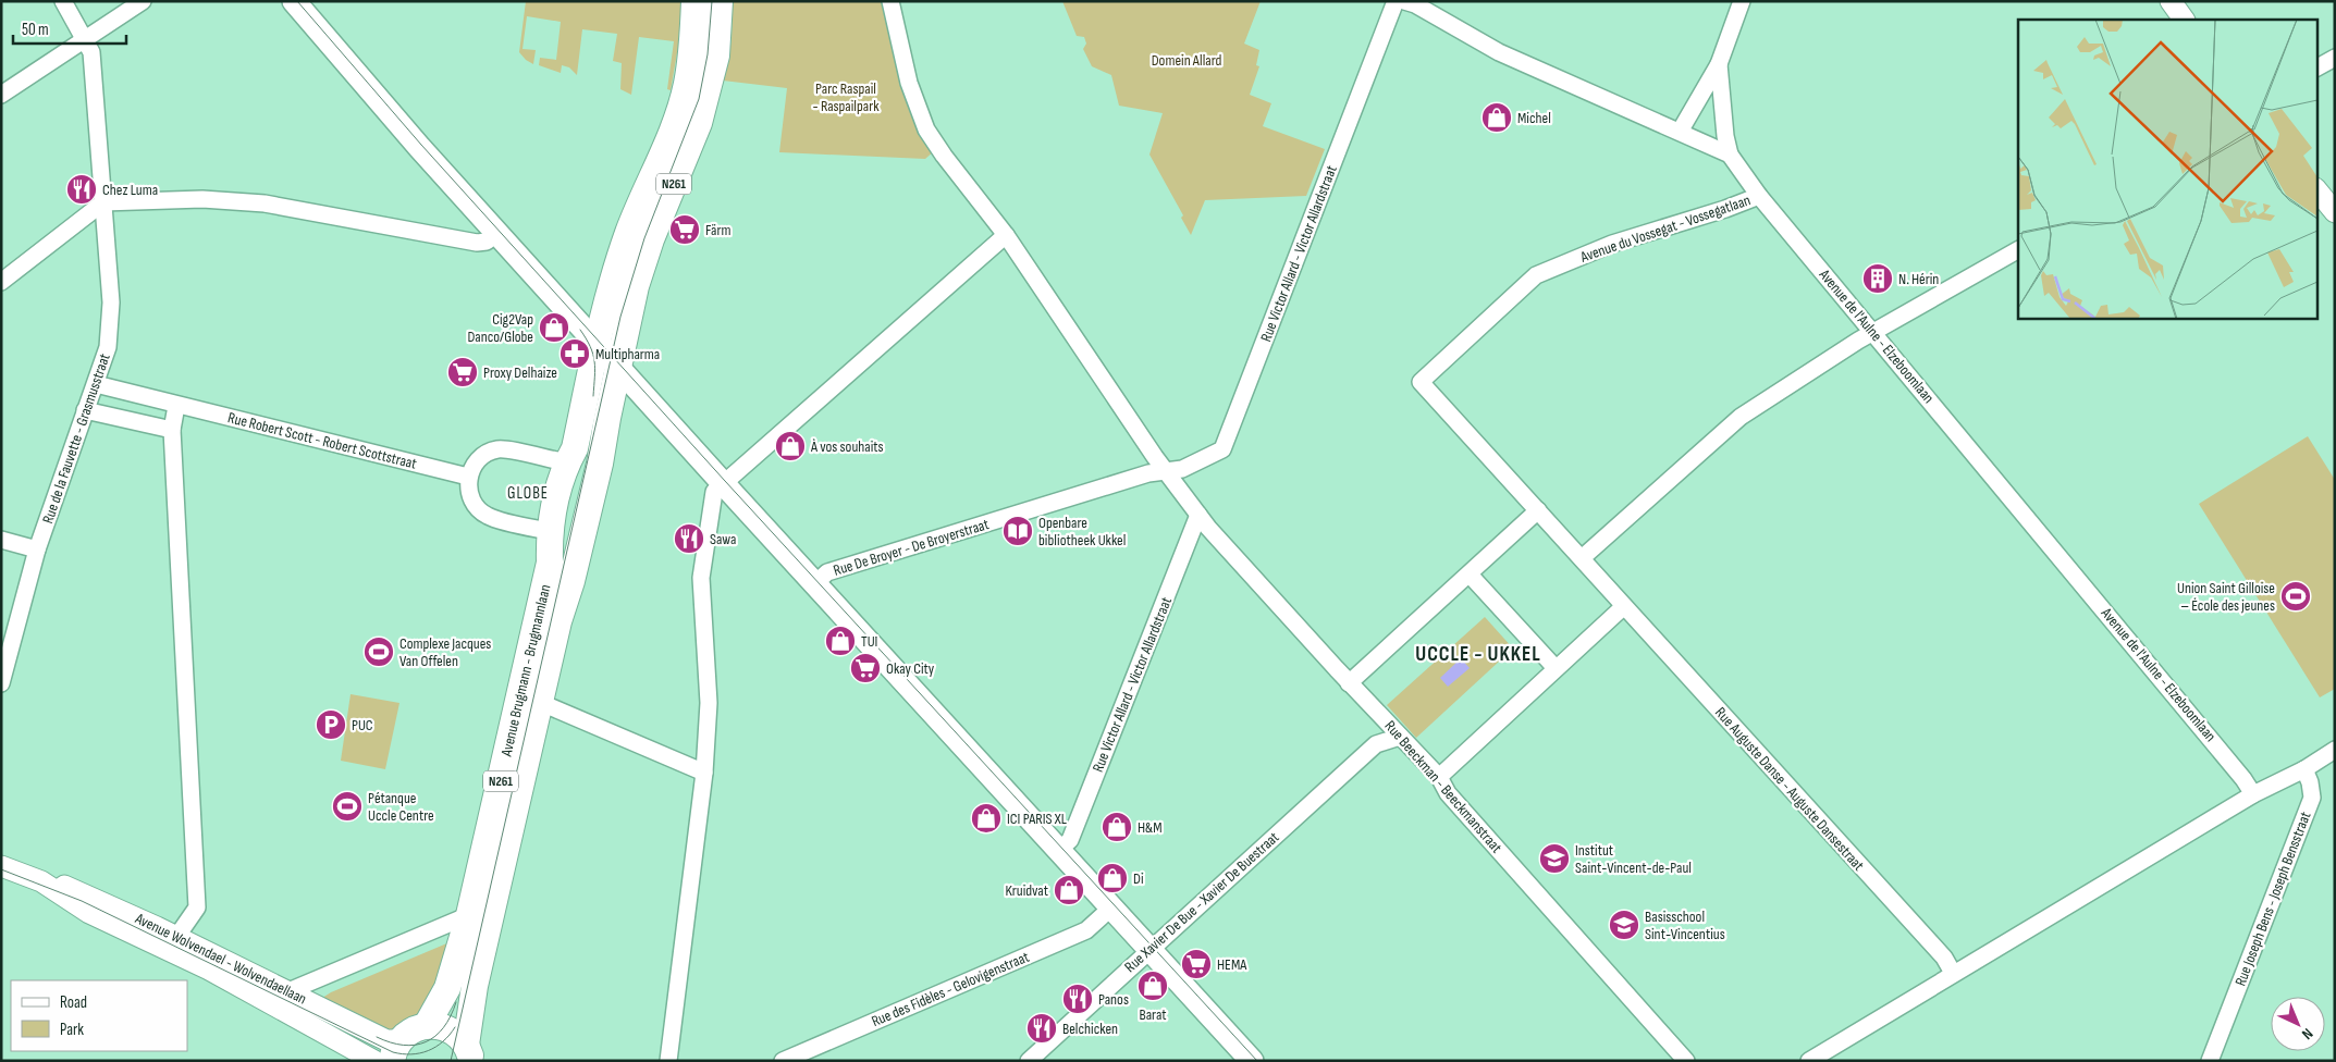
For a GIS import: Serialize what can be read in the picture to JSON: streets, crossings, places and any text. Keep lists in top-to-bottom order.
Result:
{
  "streets": {
    "main road": ["N261", "Avenue Brugmann - Brugmannlaan"],
    "street": [
      "Avenue du Vossegat - Vossegatlaan",
      "Rue Victor Allard - Victor Allardstraat",
      "Avenue de l'Aulne - Elzeboomlaan",
      "Rue de la Fauvette - Grasmusstraat",
      "Rue Robert Scott - Robert Scottstraat",
      "Rue De Broyer - De Broyerstraat",
      "Rue Beeckman - Beeckmanstraat",
      "Rue Auguste Danse - Auguste Dansestraat",
      "Rue Joseph Bens - Joseph Bensstraat",
      "Rue Xavier De Bue - Xavier De Buestraat",
      "Avenue Wolvendael - Wolvendaellaan",
      "Rue des Fidèles - Gelovigenstraat"
    ]
  },
  "crossings": [
    ["N261", "Avenue Brugmann - Brugmannlaan"],
    ["Avenue du Vossegat - Vossegatlaan", "Avenue de l'Aulne - Elzeboomlaan"],
    ["Avenue du Vossegat - Vossegatlaan", "Rue Auguste Danse - Auguste Dansestraat"],
    ["Rue Victor Allard - Victor Allardstraat", "Rue De Broyer - De Broyerstraat"],
    ["Rue Victor Allard - Victor Allardstraat", "Rue Beeckman - Beeckmanstraat"],
    ["Rue de la Fauvette - Grasmusstraat", "Rue Robert Scott - Robert Scottstraat"],
    ["Rue De Broyer - De Broyerstraat", "Rue Beeckman - Beeckmanstraat"],
    ["Rue Beeckman - Beeckmanstraat", "Rue Xavier De Bue - Xavier De Buestraat"]
  ],
  "districts": ["GLOBE", "UCCLE - UKKEL"],
  "parks": ["Domein Allard", "Parc Raspail - Raspailpark"],
  "places": {
    "shop": [
      "Michel",
      "Cig2Vap Danco/Globe",
      "À vos souhaits",
      "TUI",
      "ICI PARIS XL",
      "H&M",
      "Di",
      "Kruidvat",
      "Barat"
    ],
    "restaurant": [
      "Chez Luma",
      "Sawa",
      "Panos",
      "Belchicken"
    ],
    "supermarket": [
      "Färm",
      "Proxy Delhaize",
      "Okay City",
      "HEMA"
    ],
    "building": ["N. Hérin"],
    "pharmacy": ["Multipharma"],
    "library": ["Openbare bibliotheek Ukkel"],
    "sports": ["Union Saint Gilloise – École des jeunes", "Complexe Jacques Van Offelen", "Pétanque Uccle Centre"],
    "parking": ["PUC"],
    "school or university": ["Institut Saint-Vincent-de-Paul", "Basisschool Sint-Vincentius"]
  },
  "legend": ["Road", "Park"],
  "scale_bar": "50 m",
  "north": "bottom right"
}
